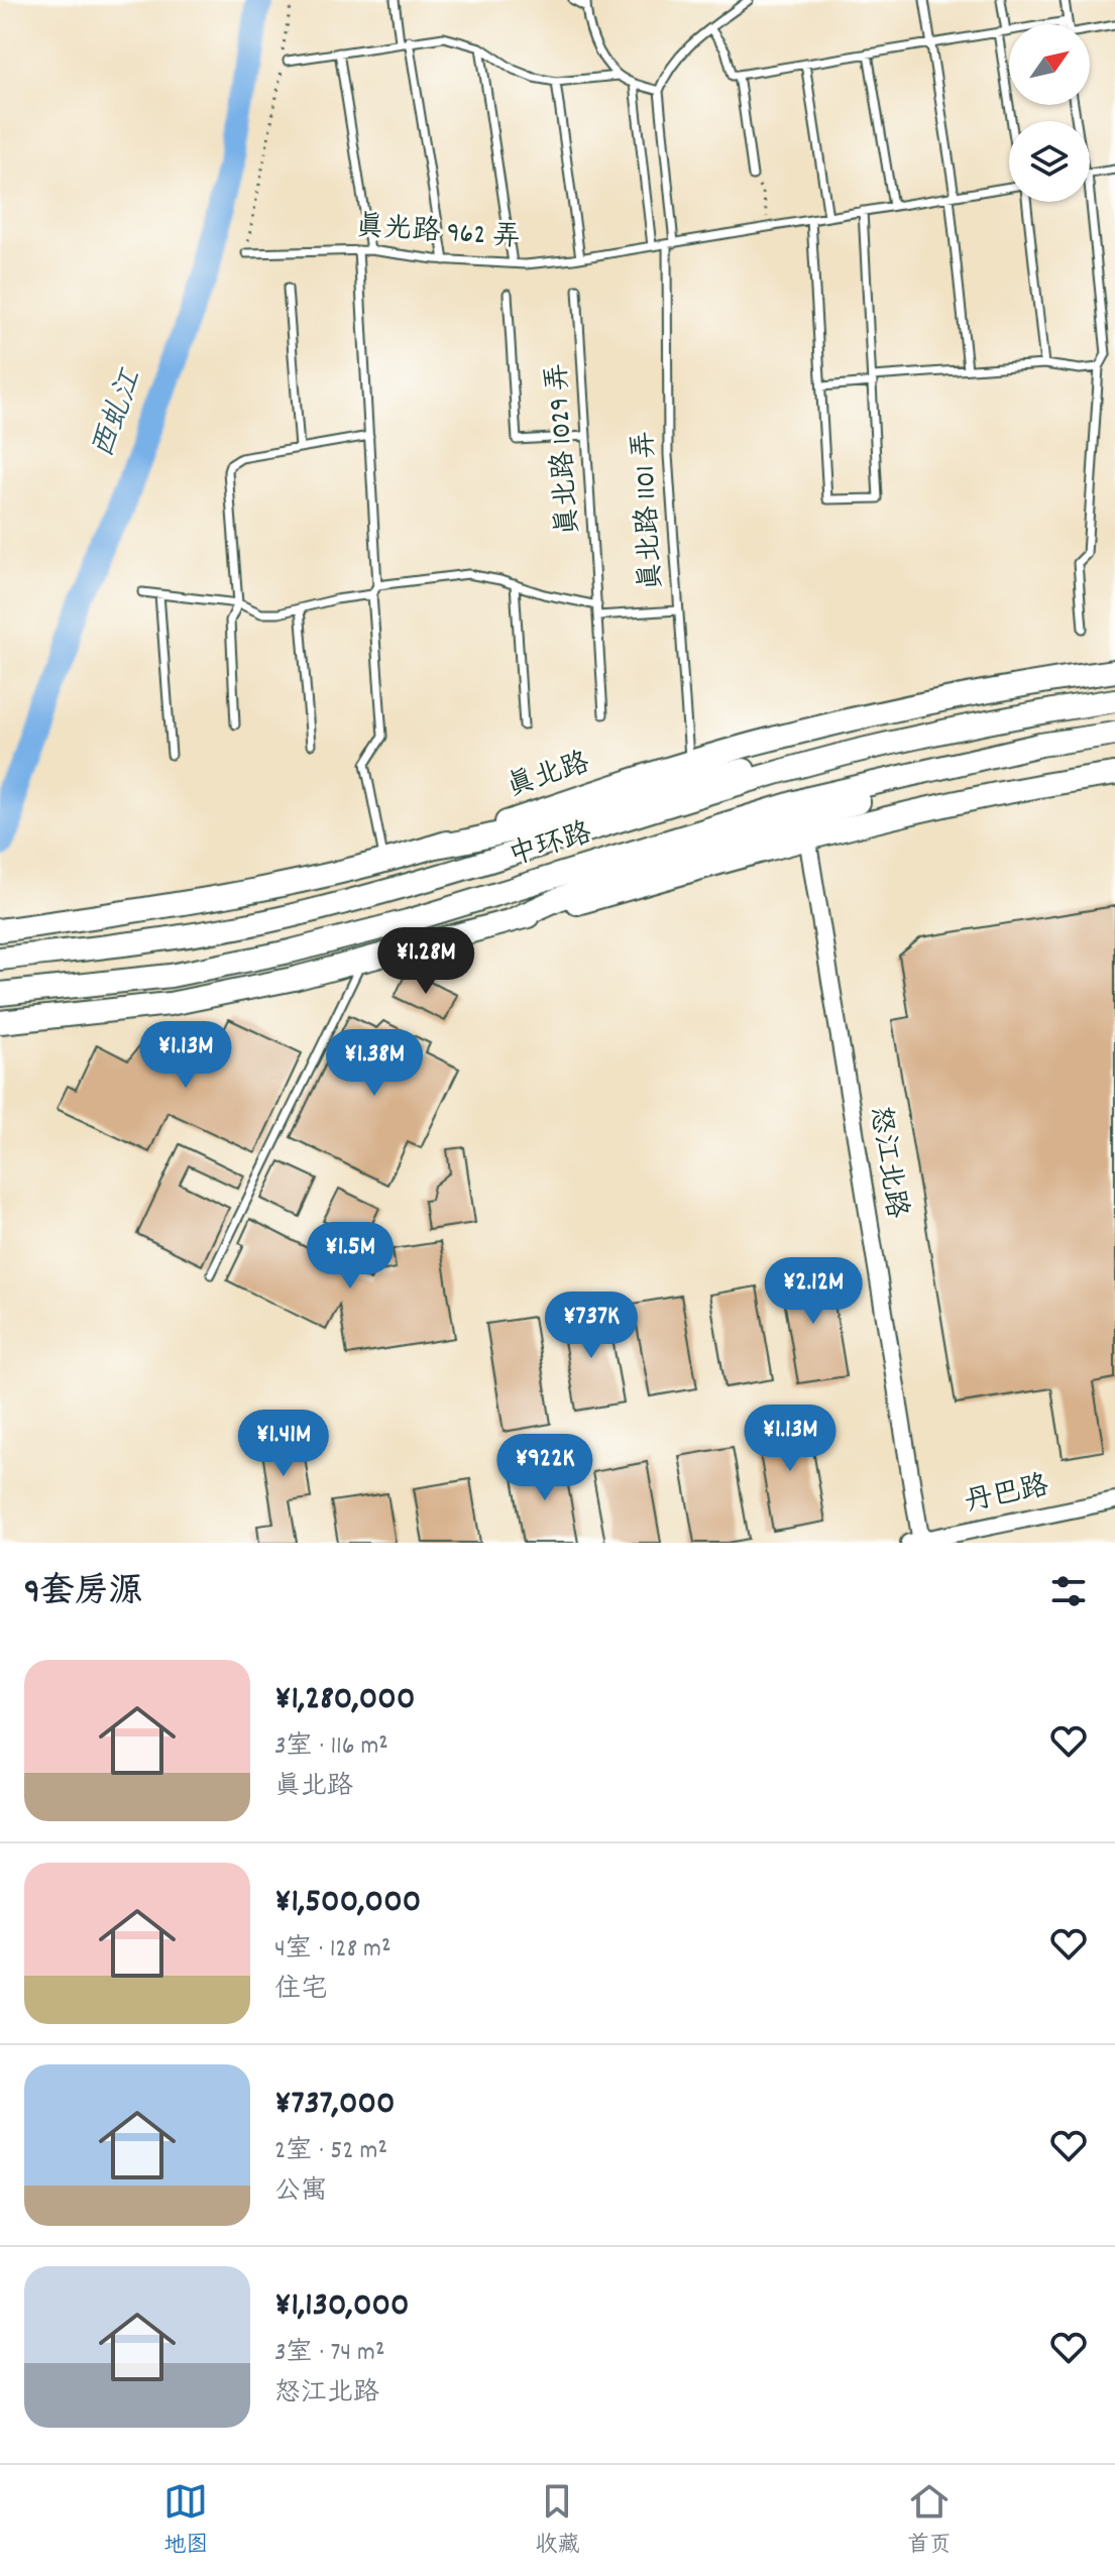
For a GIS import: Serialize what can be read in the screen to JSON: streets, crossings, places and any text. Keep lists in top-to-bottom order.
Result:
{
  "streets": {
    "main road": ["真北路", "中环路"],
    "street": ["怒江北路", "丹巴路"],
    "lane": ["真光路 962 弄", "真北路 1029 弄", "真北路 1101 弄"]
  },
  "crossings": [
    ["真光路 962 弄", "真北路 1101 弄"],
    ["真北路 1101 弄", "真北路"],
    ["怒江北路", "丹巴路"]
  ],
  "water": ["西虬江"],
  "north": "top right",
  "page": {
    "price": [
      "¥1.28M",
      "¥1.13M",
      "¥1.38M",
      "¥1.5M",
      "¥2.12M",
      "¥737K",
      "¥1.13M",
      "¥1.41M",
      "¥922K"
    ],
    "heading": "9套房源",
    "list": [
      {
        "name": "¥1,280,000",
        "note": "3室 · 116 m² · 真北路"
      },
      {
        "name": "¥1,500,000",
        "note": "4室 · 128 m² · 住宅"
      },
      {
        "name": "¥737,000",
        "note": "2室 · 52 m² · 公寓"
      },
      {
        "name": "¥1,130,000",
        "note": "3室 · 74 m² · 怒江北路"
      }
    ],
    "tabs": ["地图", "收藏", "首页"]
  }
}
